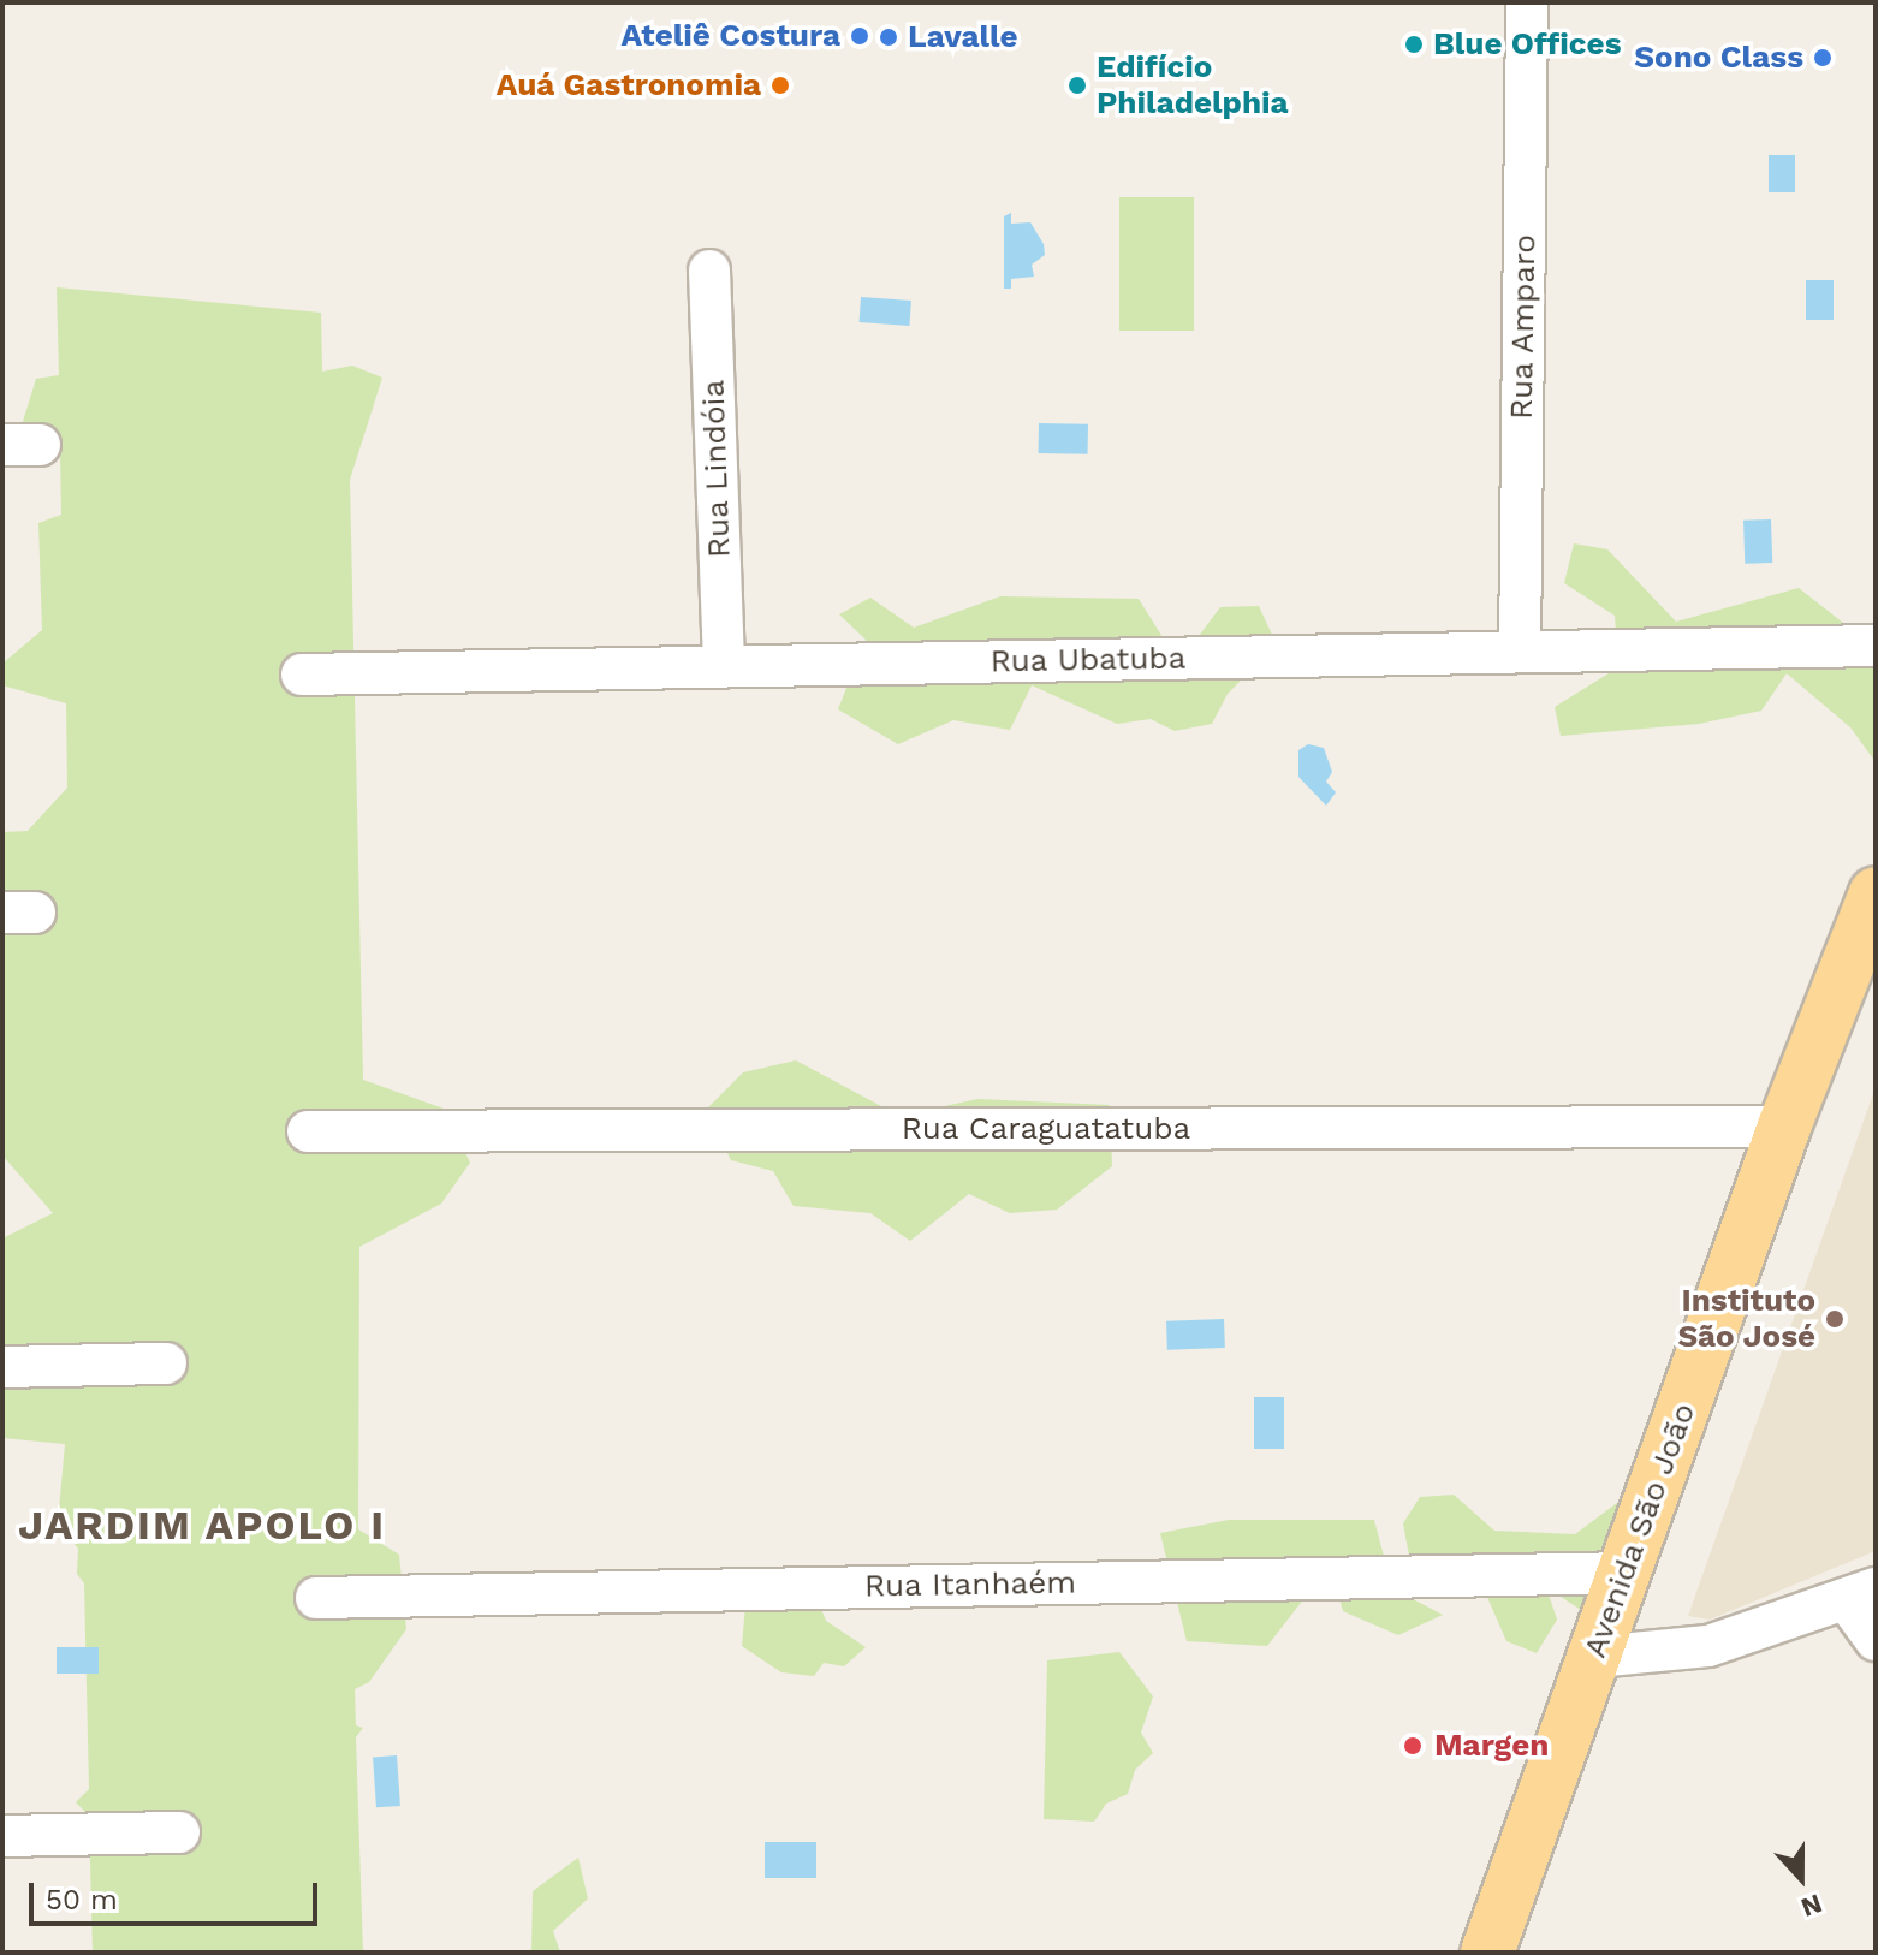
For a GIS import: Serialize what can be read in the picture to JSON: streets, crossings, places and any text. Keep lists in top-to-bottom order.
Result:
{
  "streets": {
    "main road": ["Avenida São João"],
    "street": [
      "Rua Amparo",
      "Rua Lindóia",
      "Rua Ubatuba",
      "Rua Caraguatatuba",
      "Rua Itanhaém"
    ]
  },
  "crossings": [
    ["Rua Amparo", "Rua Ubatuba"],
    ["Rua Lindóia", "Rua Ubatuba"],
    ["Rua Caraguatatuba", "Avenida São João"],
    ["Avenida São João", "Rua Itanhaém"]
  ],
  "districts": ["JARDIM APOLO I"],
  "places": [
    "Ateliê Costura",
    "Lavalle",
    "Blue Offices",
    "Sono Class",
    "Auá Gastronomia",
    "Edifício Philadelphia",
    "Instituto São José",
    "Margen"
  ],
  "scale_bar": "50 m",
  "north": "bottom"
}
